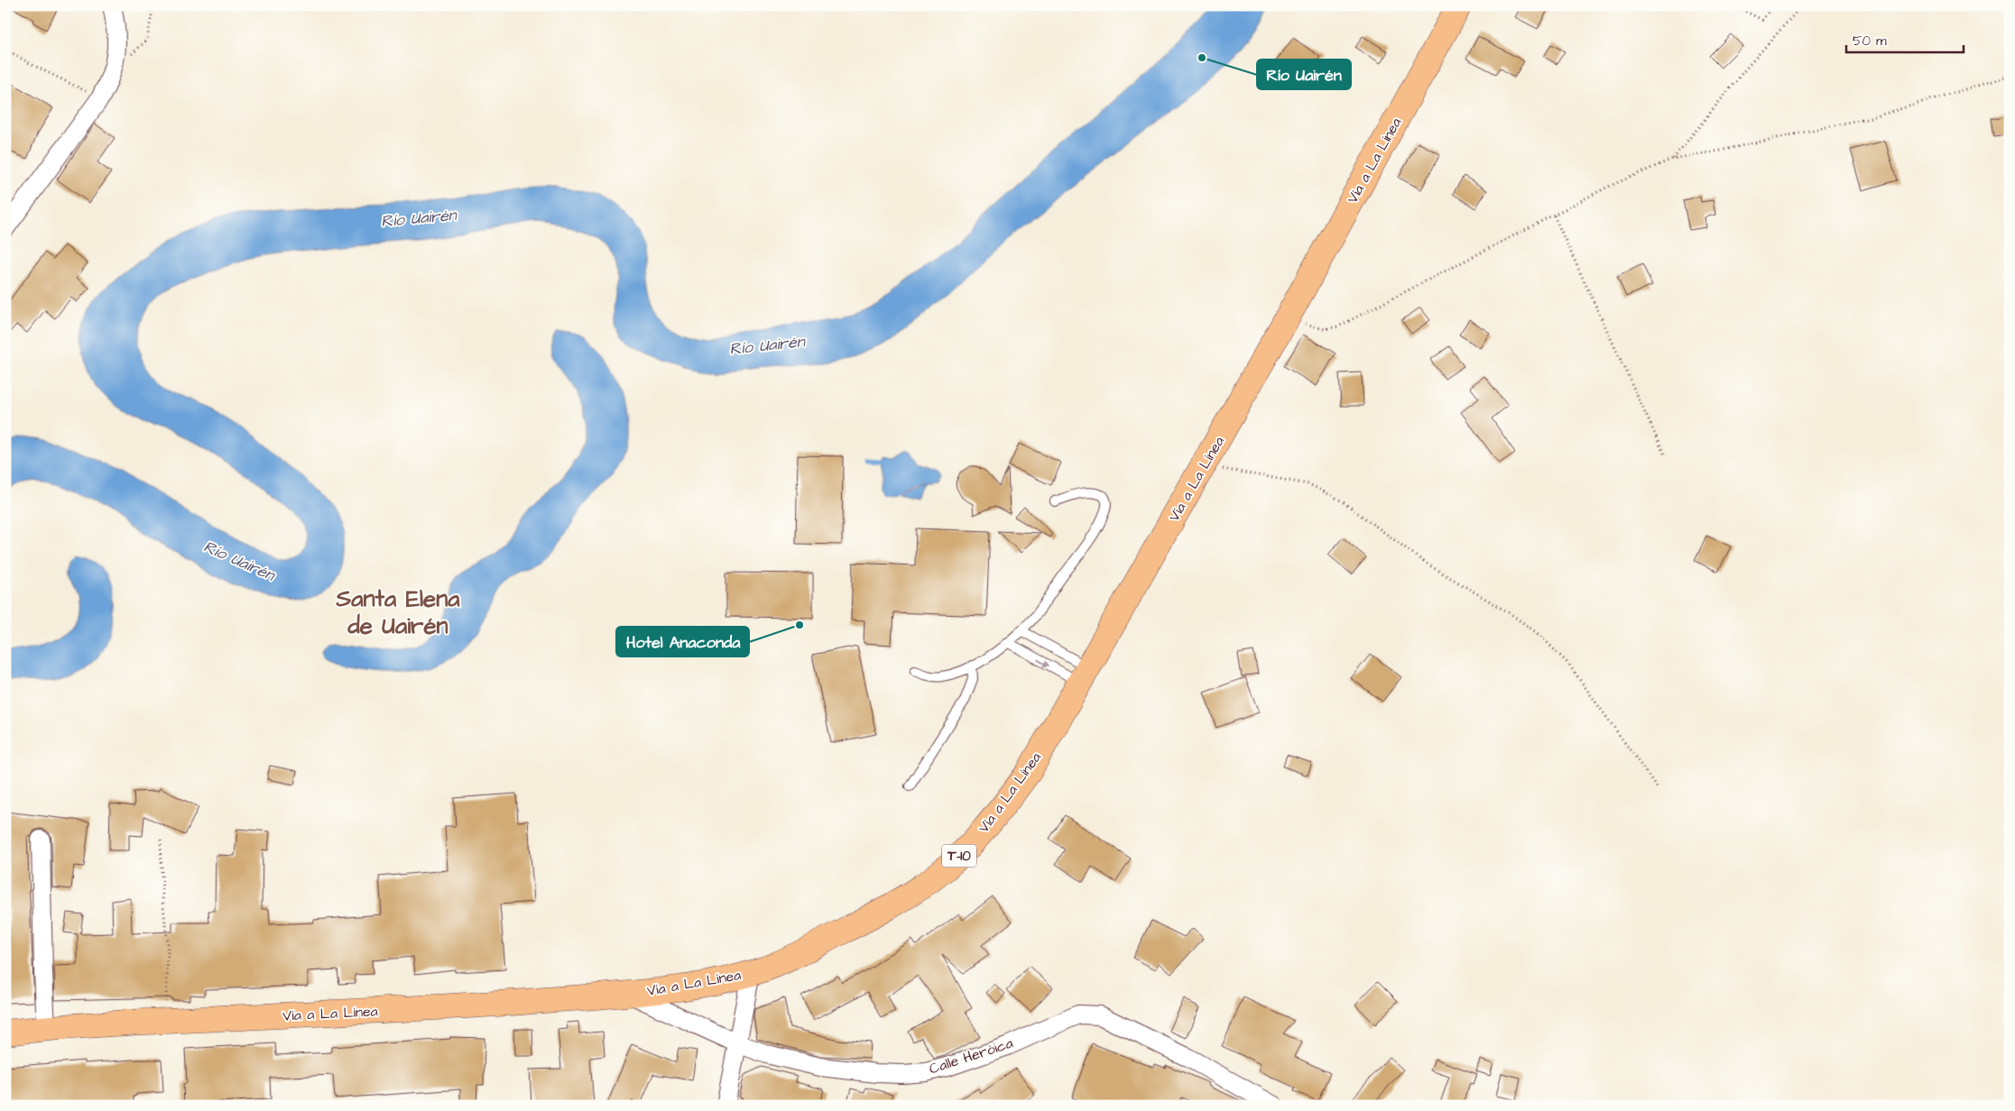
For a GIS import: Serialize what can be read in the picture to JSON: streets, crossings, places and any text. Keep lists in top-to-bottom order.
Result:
{
  "streets": {
    "highway": ["Vía a La Línea", "T-10"],
    "street": ["Calle Heróica"]
  },
  "crossings": [
    ["Vía a La Línea", "Calle Heróica"]
  ],
  "districts": ["Santa Elena de Uairén"],
  "water": ["Río Uairén"],
  "places": ["Río Uairén", "Hotel Anaconda"],
  "scale_bar": "50 m"
}
